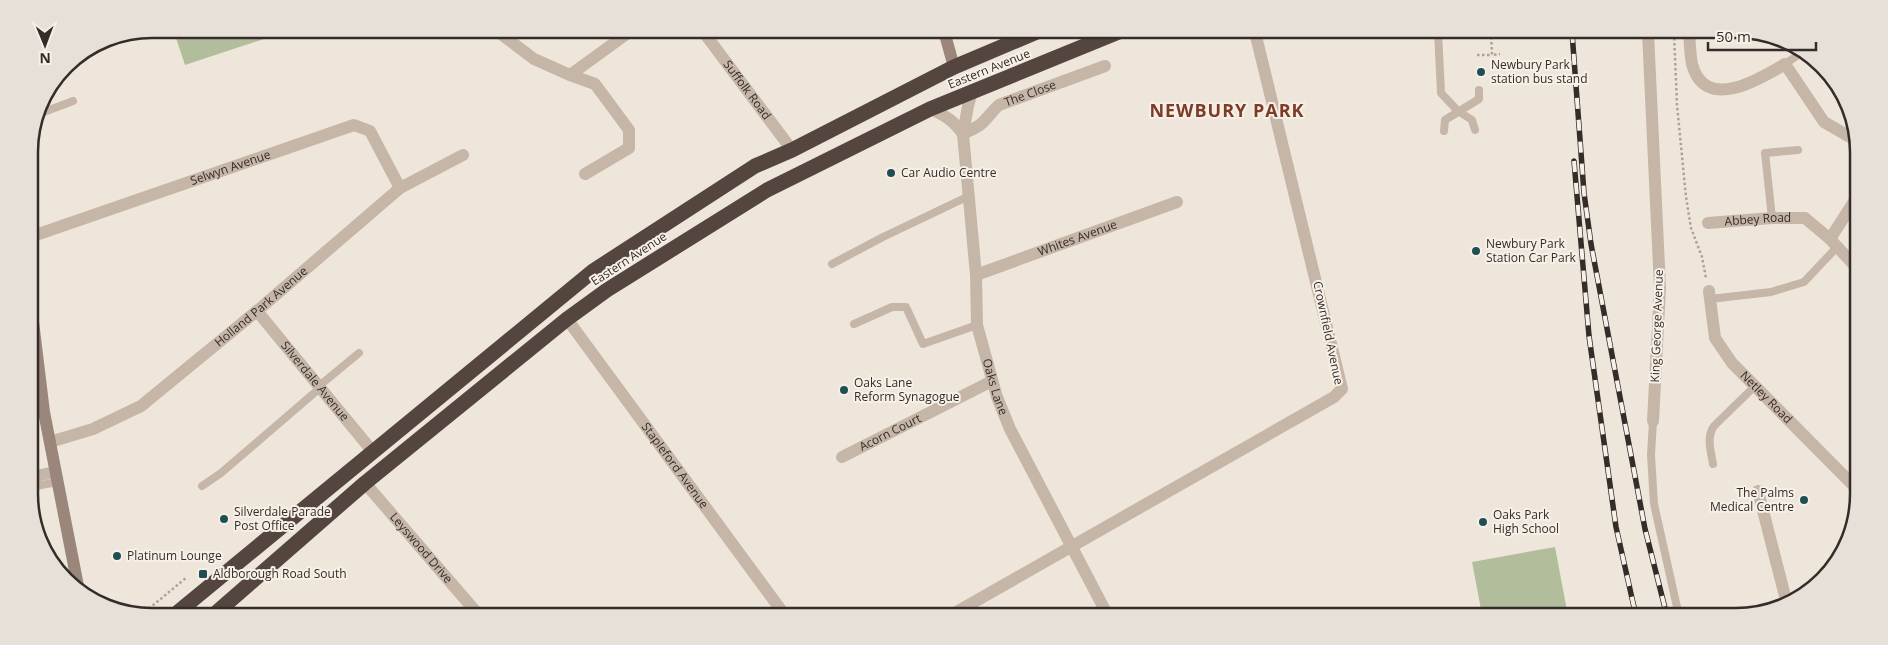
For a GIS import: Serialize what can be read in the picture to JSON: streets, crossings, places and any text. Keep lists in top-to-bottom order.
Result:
{
  "streets": {
    "highway": ["Eastern Avenue"],
    "street": [
      "Suffolk Road",
      "The Close",
      "Selwyn Avenue",
      "Abbey Road",
      "Whites Avenue",
      "Holland Park Avenue",
      "King George Avenue",
      "Crownfield Avenue",
      "Silverdale Avenue",
      "Oaks Lane",
      "Netley Road",
      "Acorn Court",
      "Stapleford Avenue",
      "Leyswood Drive"
    ]
  },
  "crossings": [
    ["Eastern Avenue", "Suffolk Road"],
    ["Eastern Avenue", "Silverdale Avenue"],
    ["Eastern Avenue", "Oaks Lane"],
    ["Eastern Avenue", "Stapleford Avenue"],
    ["Eastern Avenue", "Leyswood Drive"],
    ["The Close", "Oaks Lane"],
    ["Selwyn Avenue", "Holland Park Avenue"],
    ["Whites Avenue", "Oaks Lane"],
    ["Holland Park Avenue", "Silverdale Avenue"],
    ["Crownfield Avenue", "Oaks Lane"],
    ["Oaks Lane", "Acorn Court"]
  ],
  "districts": ["NEWBURY PARK"],
  "places": {
    "other": [
      "Newbury Park station bus stand",
      "Car Audio Centre",
      "Newbury Park Station Car Park",
      "Oaks Lane Reform Synagogue",
      "The Palms Medical Centre",
      "Silverdale Parade Post Office",
      "Oaks Park High School",
      "Platinum Lounge"
    ],
    "transit": ["Aldborough Road South"]
  },
  "scale_bar": "50 m",
  "north": "bottom"
}
